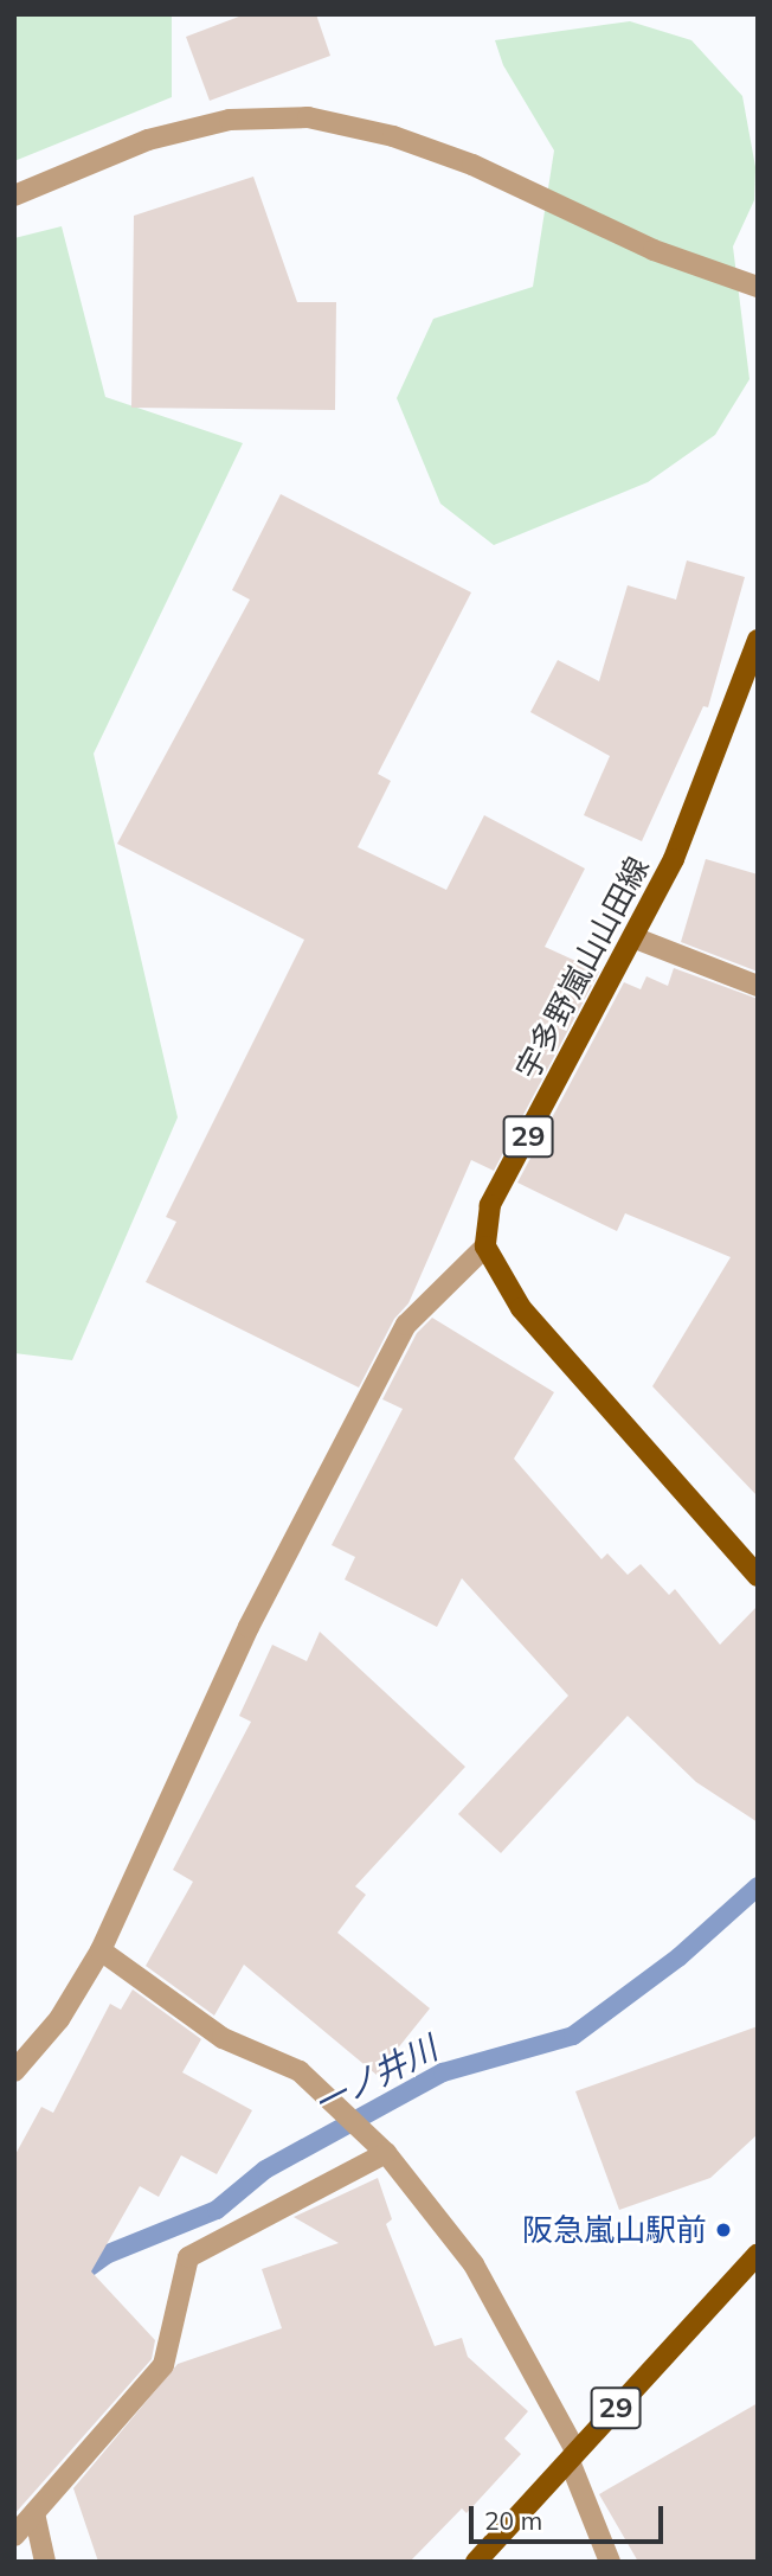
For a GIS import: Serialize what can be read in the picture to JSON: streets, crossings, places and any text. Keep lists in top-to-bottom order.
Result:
{
  "streets": {
    "main road": ["宇多野嵐山山田線", "29"]
  },
  "water": ["一ノ井川"],
  "places": ["阪急嵐山駅前"],
  "scale_bar": "20 m"
}
